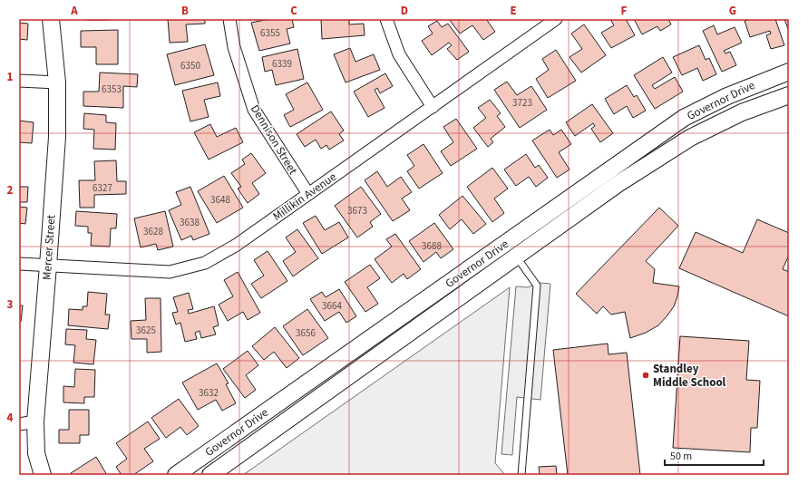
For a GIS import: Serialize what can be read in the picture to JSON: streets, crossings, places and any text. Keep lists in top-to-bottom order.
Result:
{
  "streets": {
    "main road": ["Governor Drive", "Mercer Street"],
    "street": ["Dennison Street", "Millikin Avenue"]
  },
  "crossings": [
    ["Dennison Street", "Millikin Avenue"],
    ["Millikin Avenue", "Mercer Street"]
  ],
  "places": ["Standley Middle School"],
  "house_numbers": [
    "6355",
    "6339",
    "6350",
    "6353",
    "3723",
    "6327",
    "3648",
    "3673",
    "3638",
    "3628",
    "3688",
    "3664",
    "3625",
    "3656",
    "3632"
  ],
  "scale_bar": "50 m",
  "grid": {
    "columns": [
      "A",
      "B",
      "C",
      "D",
      "E",
      "F",
      "G"
    ],
    "rows": [
      "1",
      "2",
      "3",
      "4"
    ]
  }
}
